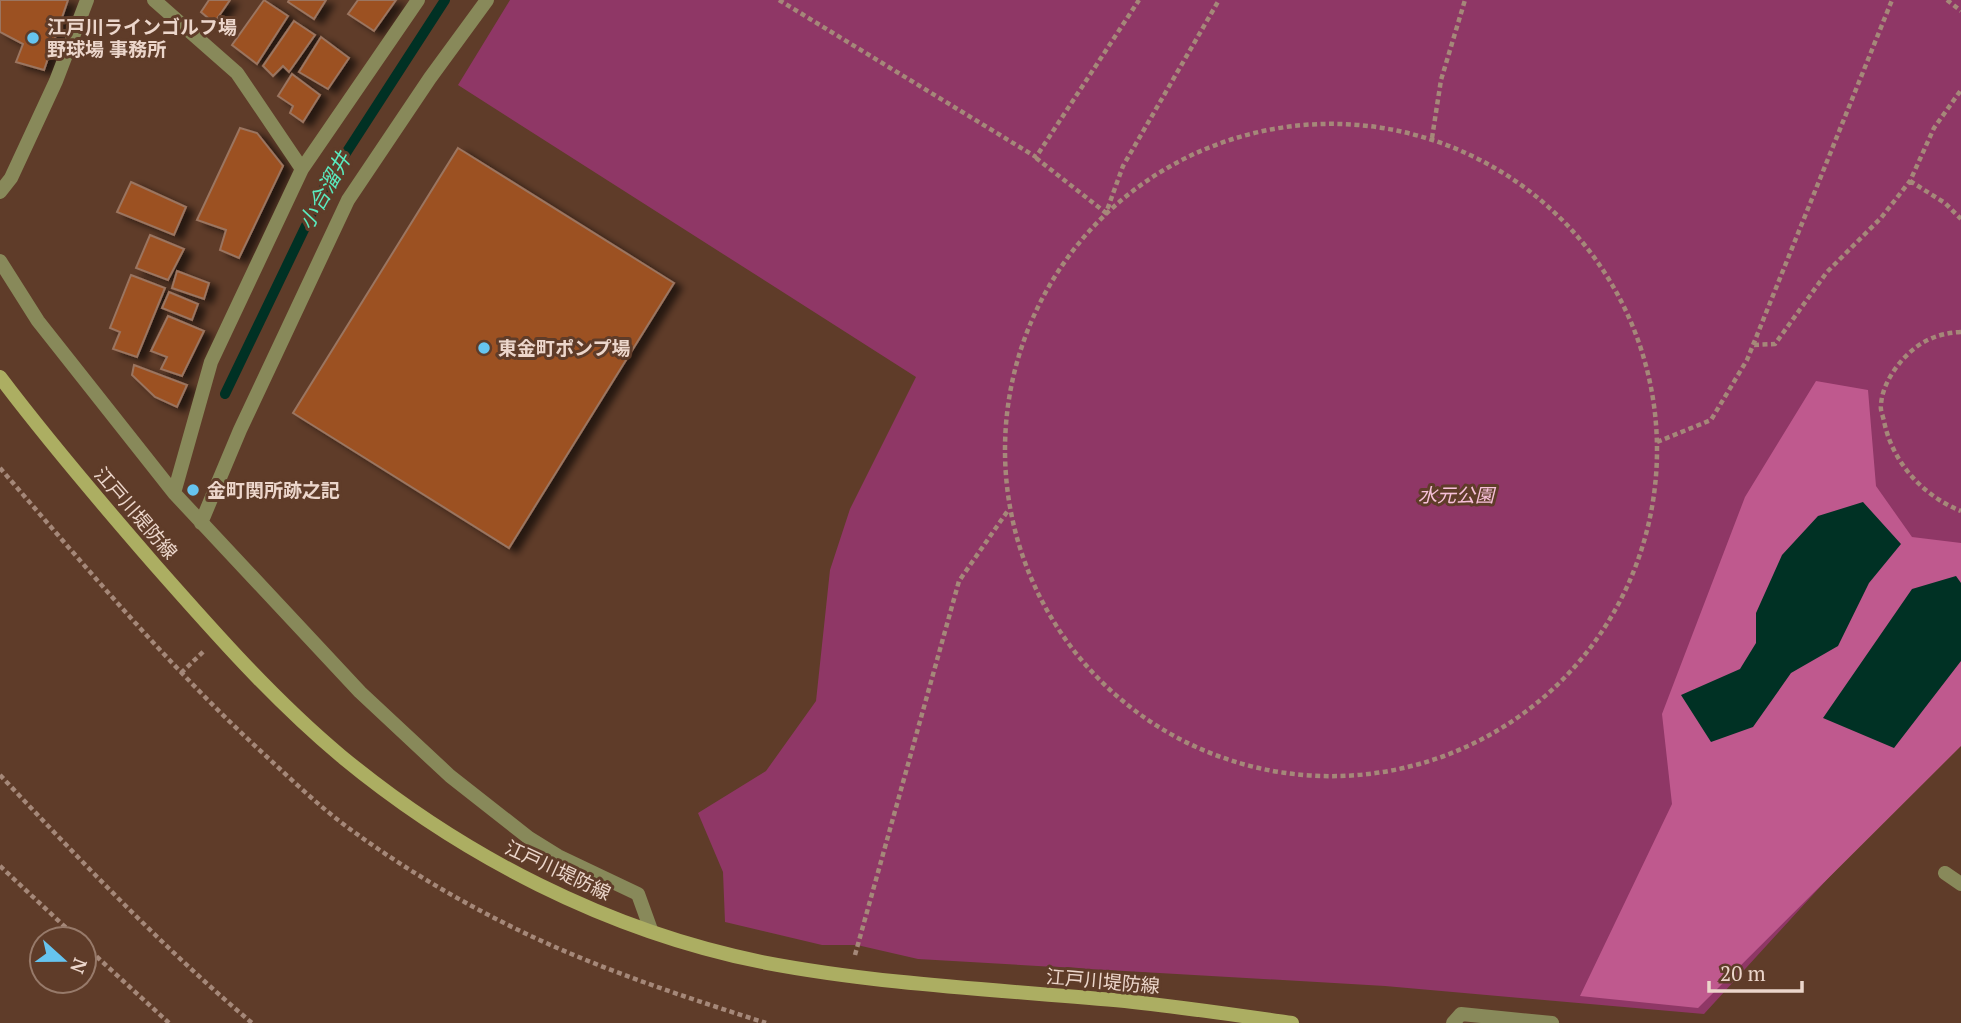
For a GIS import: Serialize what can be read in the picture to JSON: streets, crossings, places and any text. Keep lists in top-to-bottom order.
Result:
{
  "streets": {
    "main road": ["江戸川堤防線"]
  },
  "water": ["小合溜井"],
  "parks": ["水元公園"],
  "places": ["江戸川ラインゴルフ場 野球場 事務所", "東金町ポンプ場", "金町関所跡之記"],
  "scale_bar": "20 m",
  "north": "right"
}
